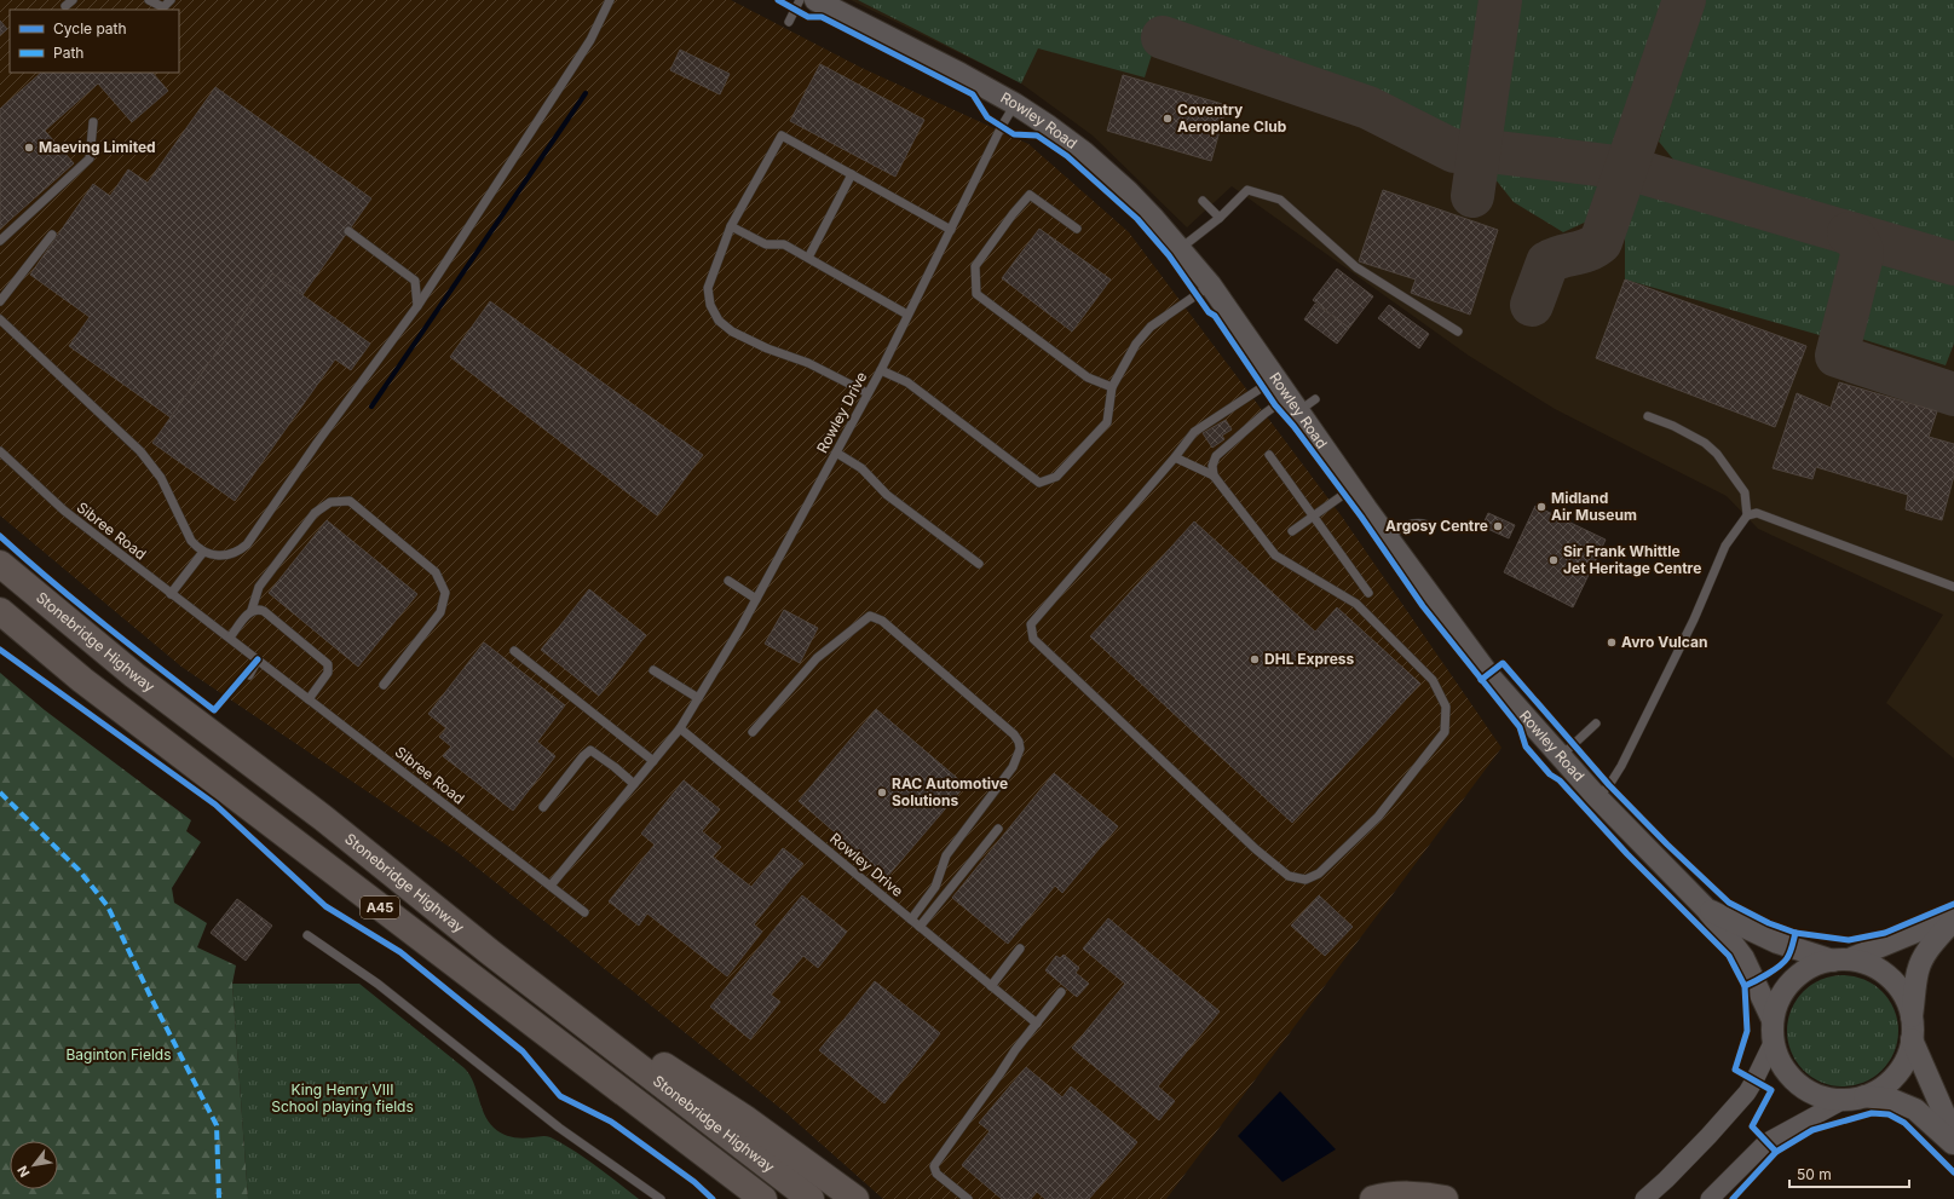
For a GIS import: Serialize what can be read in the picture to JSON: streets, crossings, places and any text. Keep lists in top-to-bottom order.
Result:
{
  "streets": {
    "highway": ["Stonebridge Highway", "A45"],
    "street": ["Rowley Road"],
    "lane": ["Rowley Drive", "Sibree Road"]
  },
  "crossings": [
    ["Rowley Road", "Rowley Drive"],
    ["Rowley Drive", "Sibree Road"]
  ],
  "parks": ["Baginton Fields", "King Henry VIII School playing fields"],
  "places": [
    "Coventry Aeroplane Club",
    "Maeving Limited",
    "Midland Air Museum",
    "Argosy Centre",
    "Sir Frank Whittle Jet Heritage Centre",
    "Avro Vulcan",
    "DHL Express",
    "RAC Automotive Solutions"
  ],
  "legend": ["Cycle path", "Path"],
  "scale_bar": "50 m",
  "north": "bottom left"
}
